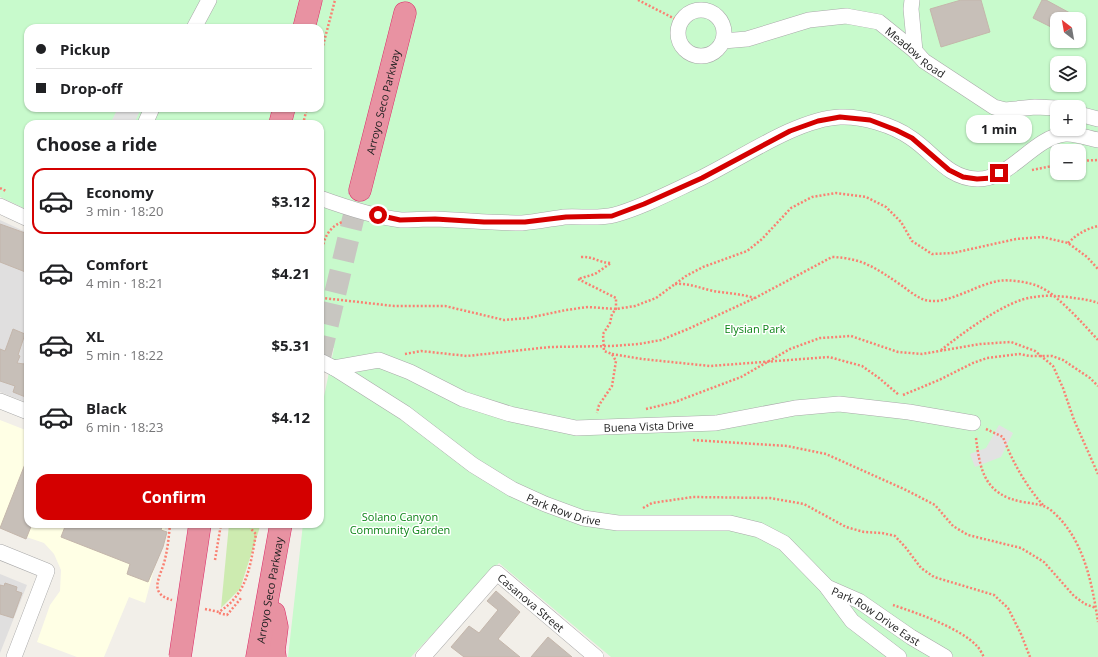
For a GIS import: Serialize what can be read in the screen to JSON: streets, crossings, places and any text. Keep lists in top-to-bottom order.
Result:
{
  "streets": {
    "highway": ["Arroyo Seco Parkway"],
    "street": [
      "Meadow Road",
      "Buena Vista Drive",
      "Park Row Drive",
      "Casanova Street",
      "Park Row Drive East"
    ]
  },
  "crossings": [
    ["Buena Vista Drive", "Park Row Drive"],
    ["Park Row Drive", "Park Row Drive East"]
  ],
  "parks": ["Elysian Park", "Solano Canyon Community Garden"],
  "north": "top left",
  "page": {
    "map_buttons": ["+", "−"],
    "banner": ["Pickup", "Drop-off"],
    "bubble": "1 min",
    "heading": "Choose a ride",
    "list": [
      {
        "name": "Economy",
        "note": "3 min · 18:20",
        "value": "$3.12"
      },
      {
        "name": "Comfort",
        "note": "4 min · 18:21",
        "value": "$4.21"
      },
      {
        "name": "XL",
        "note": "5 min · 18:22",
        "value": "$5.31"
      },
      {
        "name": "Black",
        "note": "6 min · 18:23",
        "value": "$4.12"
      }
    ],
    "buttons": "Confirm"
  }
}
